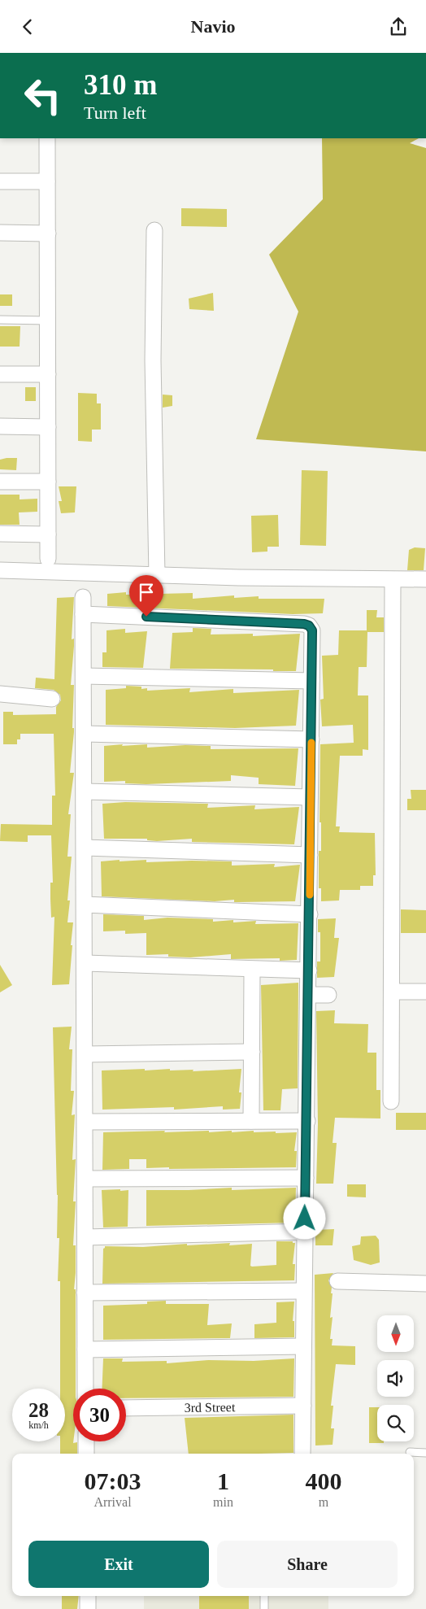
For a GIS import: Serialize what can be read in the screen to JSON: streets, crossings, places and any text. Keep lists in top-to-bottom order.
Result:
{
  "streets": {
    "street": ["3rd Street"]
  },
  "north": "bottom",
  "page": {
    "header": "Navio",
    "turn": ["310 m", "Turn left"],
    "speed": "28 km/h",
    "limit": "30",
    "eta": [
      "07:03",
      "Arrival",
      "1",
      "min",
      "400",
      "m"
    ],
    "buttons": ["Exit", "Share"]
  }
}
